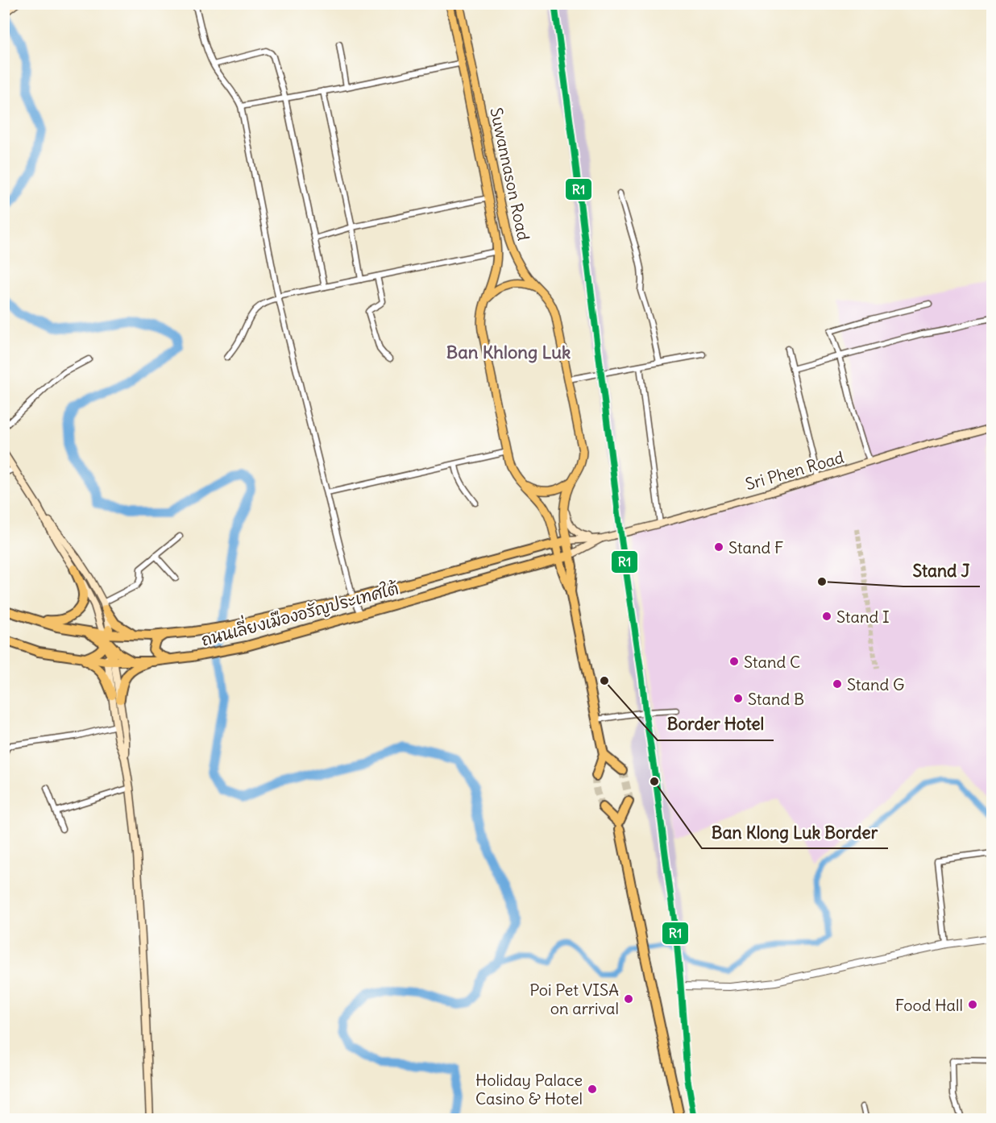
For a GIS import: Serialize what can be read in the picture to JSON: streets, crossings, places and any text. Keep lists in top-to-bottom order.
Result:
{
  "streets": {
    "highway": ["Suwannason Road", "ถนนเลี่ยงเมืองอรัญประเทศใต้"],
    "main road": ["Sri Phen Road"]
  },
  "crossings": [
    ["Suwannason Road", "Sri Phen Road"],
    ["Suwannason Road", "ถนนเลี่ยงเมืองอรัญประเทศใต้"],
    ["Sri Phen Road", "ถนนเลี่ยงเมืองอรัญประเทศใต้"]
  ],
  "districts": ["Ban Khlong Luk"],
  "places": [
    "Stand F",
    "Stand J",
    "Stand I",
    "Stand C",
    "Border Hotel",
    "Stand G",
    "Stand B",
    "Ban Klong Luk Border",
    "Poi Pet VISA on arrival",
    "Food Hall",
    "Holiday Palace Casino & Hotel"
  ],
  "lines": ["transit line R1"]
}
